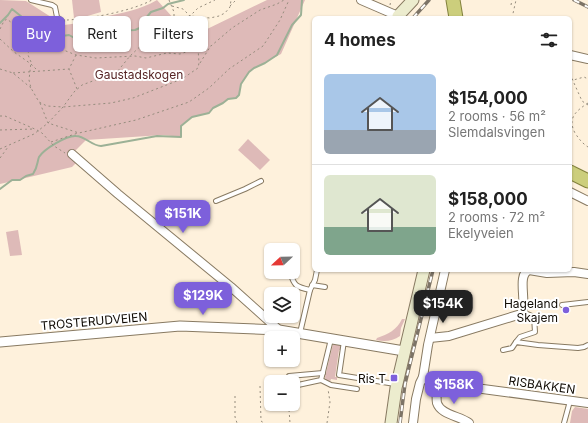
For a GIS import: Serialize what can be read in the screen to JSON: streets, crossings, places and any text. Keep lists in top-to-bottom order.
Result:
{
  "streets": {
    "street": ["TROSTERUDVEIEN", "RISBAKKEN"]
  },
  "parks": ["Gaustadskogen"],
  "places": {
    "other": ["Hageland Skajem"],
    "transit": ["Ris T"]
  },
  "north": "left",
  "page": {
    "chip": ["Buy", "Rent", "Filters"],
    "heading": "4 homes",
    "list": [
      {
        "name": "$154,000",
        "note": "2 rooms · 56 m² · Slemdalsvingen"
      },
      {
        "name": "$158,000",
        "note": "2 rooms · 72 m² · Ekelyveien"
      }
    ],
    "price": [
      "$151K",
      "$129K",
      "$154K",
      "$158K"
    ],
    "map_buttons": ["+", "−"]
  }
}
